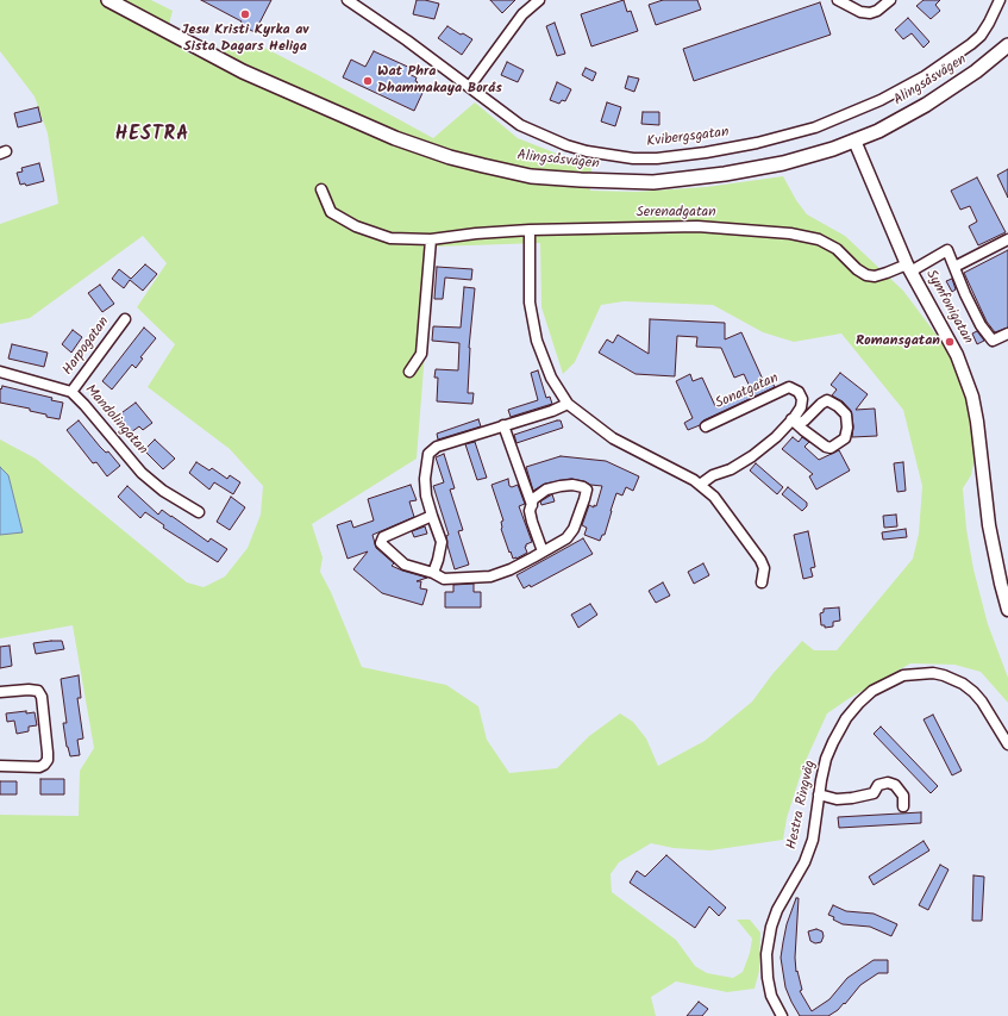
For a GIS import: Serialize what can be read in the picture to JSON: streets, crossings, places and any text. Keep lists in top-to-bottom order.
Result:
{
  "streets": {
    "main road": ["Alingsåsvägen"],
    "street": [
      "Kvibergsgatan",
      "Serenadgatan",
      "Symfonigatan",
      "Harpogatan",
      "Sonatgatan",
      "Mandolingatan",
      "Hestra Ringväg"
    ]
  },
  "crossings": [
    ["Alingsåsvägen", "Symfonigatan"],
    ["Serenadgatan", "Symfonigatan"],
    ["Harpogatan", "Mandolingatan"]
  ],
  "districts": ["HESTRA"],
  "places": ["Jesu Kristi Kyrka av Sista Dagars Heliga", "Wat Phra Dhammakaya Borås", "Romansgatan"]
}
